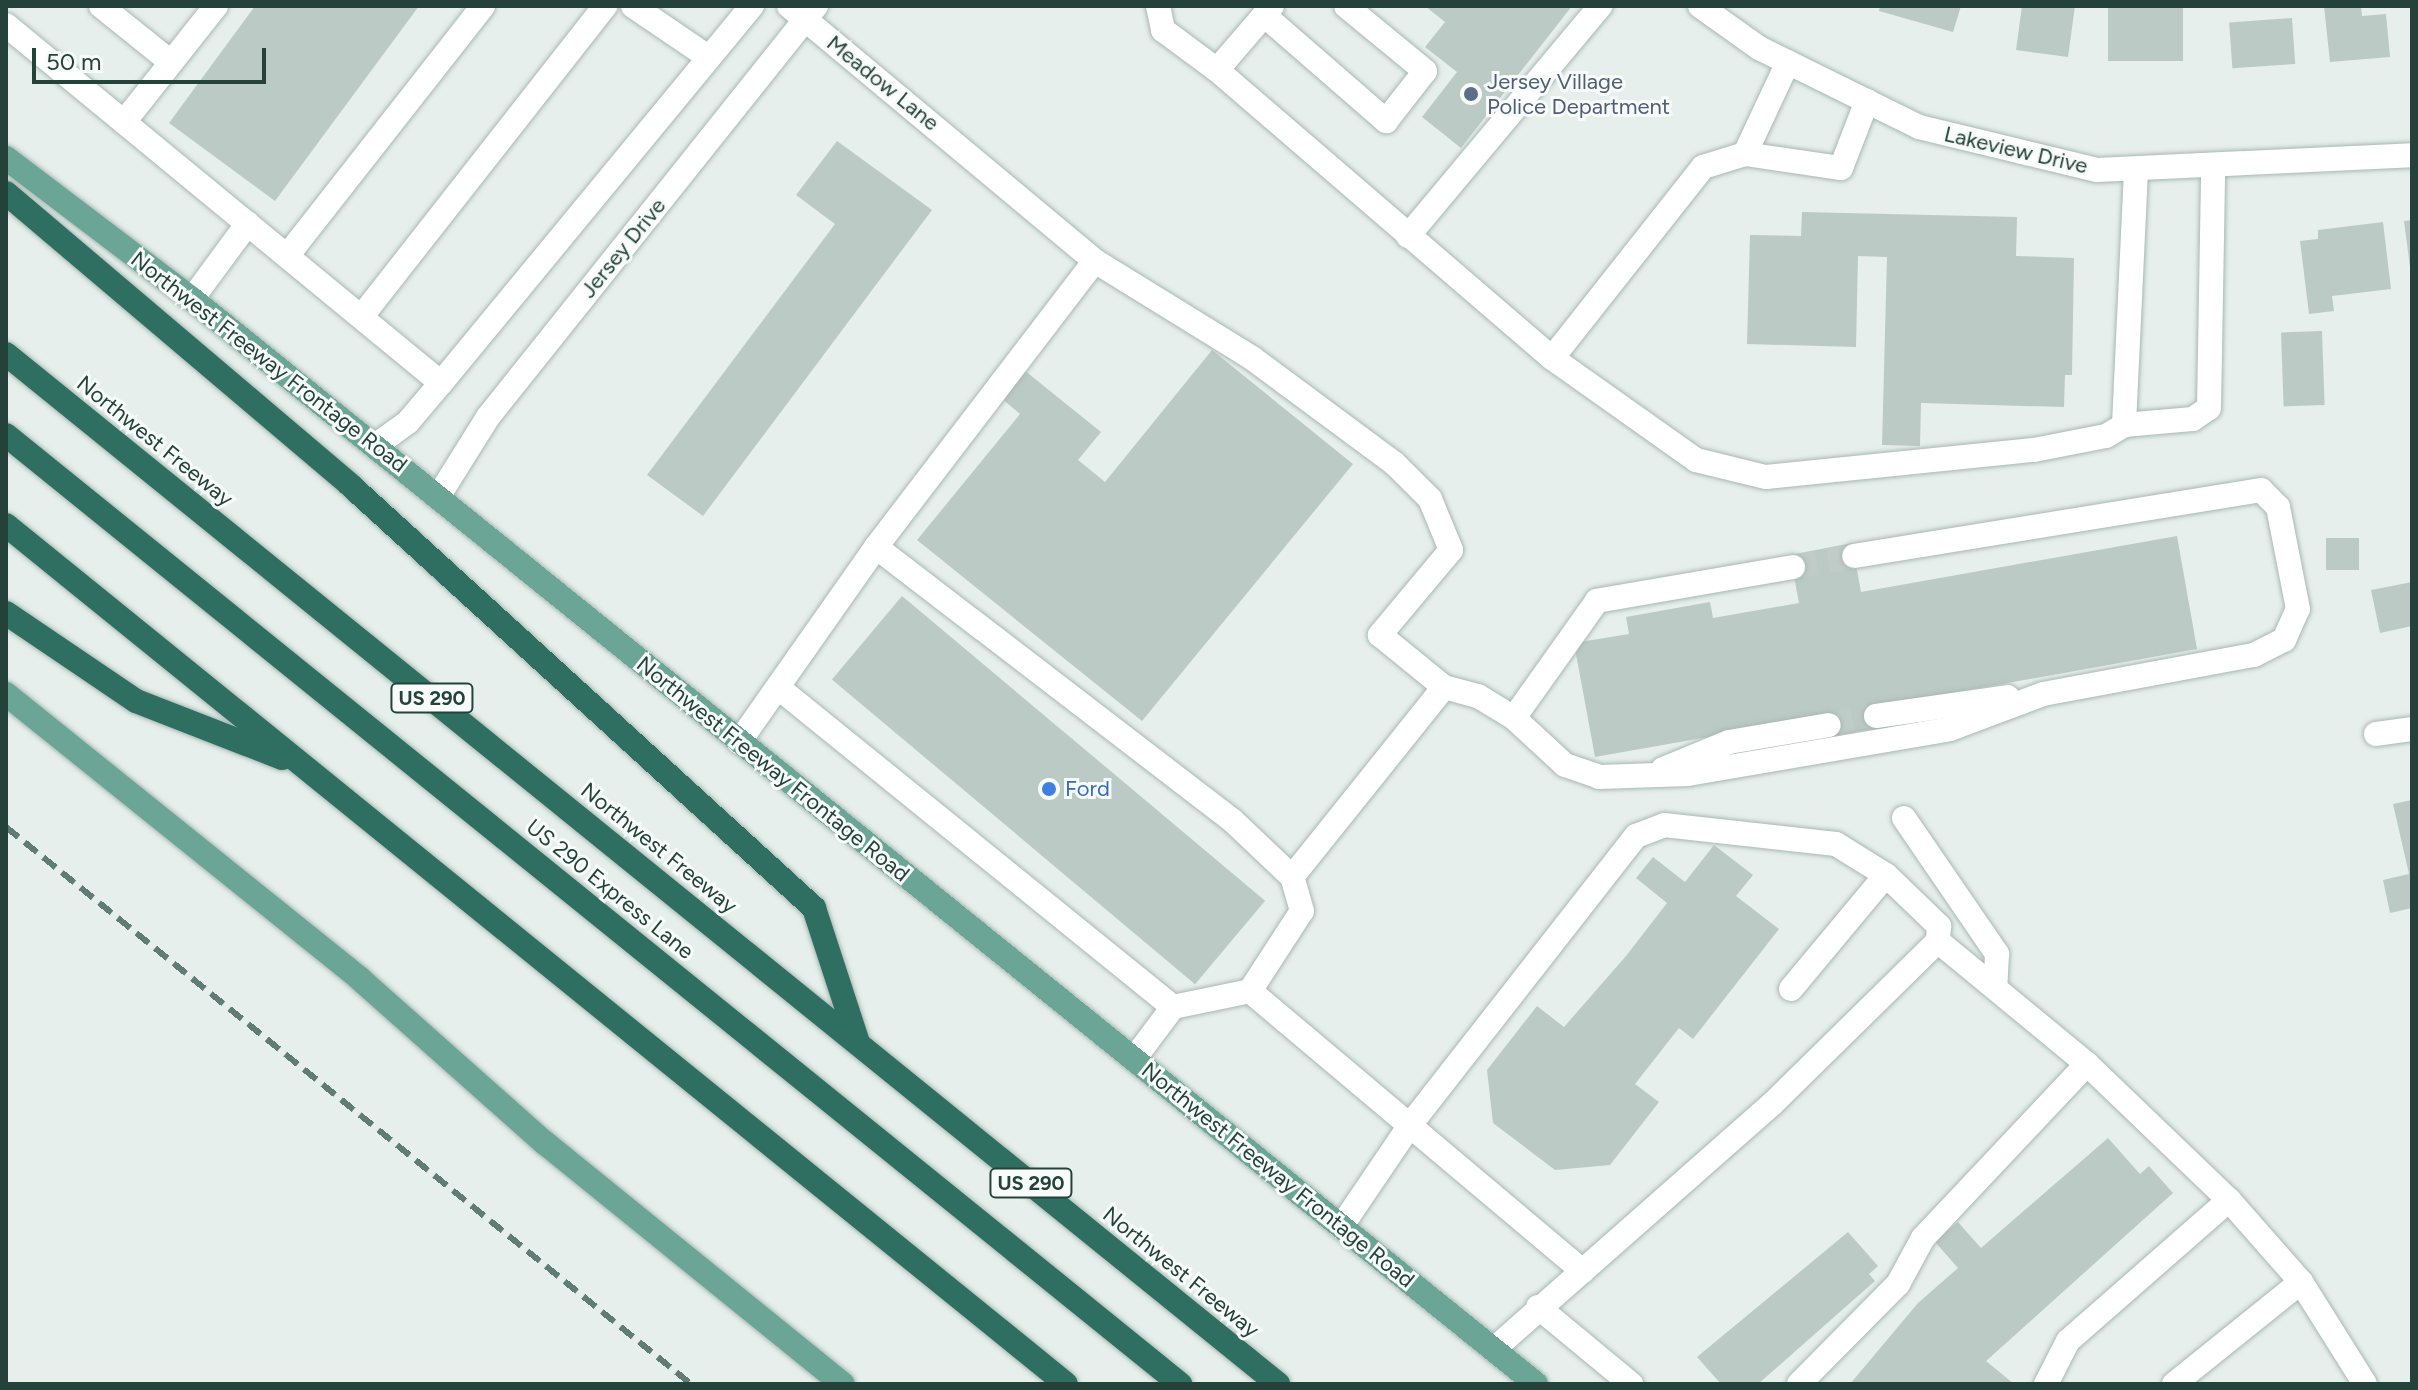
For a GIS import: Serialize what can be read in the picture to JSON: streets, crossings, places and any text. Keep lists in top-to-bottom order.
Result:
{
  "streets": {
    "highway": ["Northwest Freeway", "US 290", "US 290 Express Lane"],
    "main road": ["Northwest Freeway Frontage Road"],
    "street": ["Meadow Lane", "Lakeview Drive", "Jersey Drive"]
  },
  "crossings": [
    ["Meadow Lane", "Jersey Drive"],
    ["Jersey Drive", "Northwest Freeway Frontage Road"]
  ],
  "places": ["Jersey Village Police Department", "Ford"],
  "scale_bar": "50 m"
}
